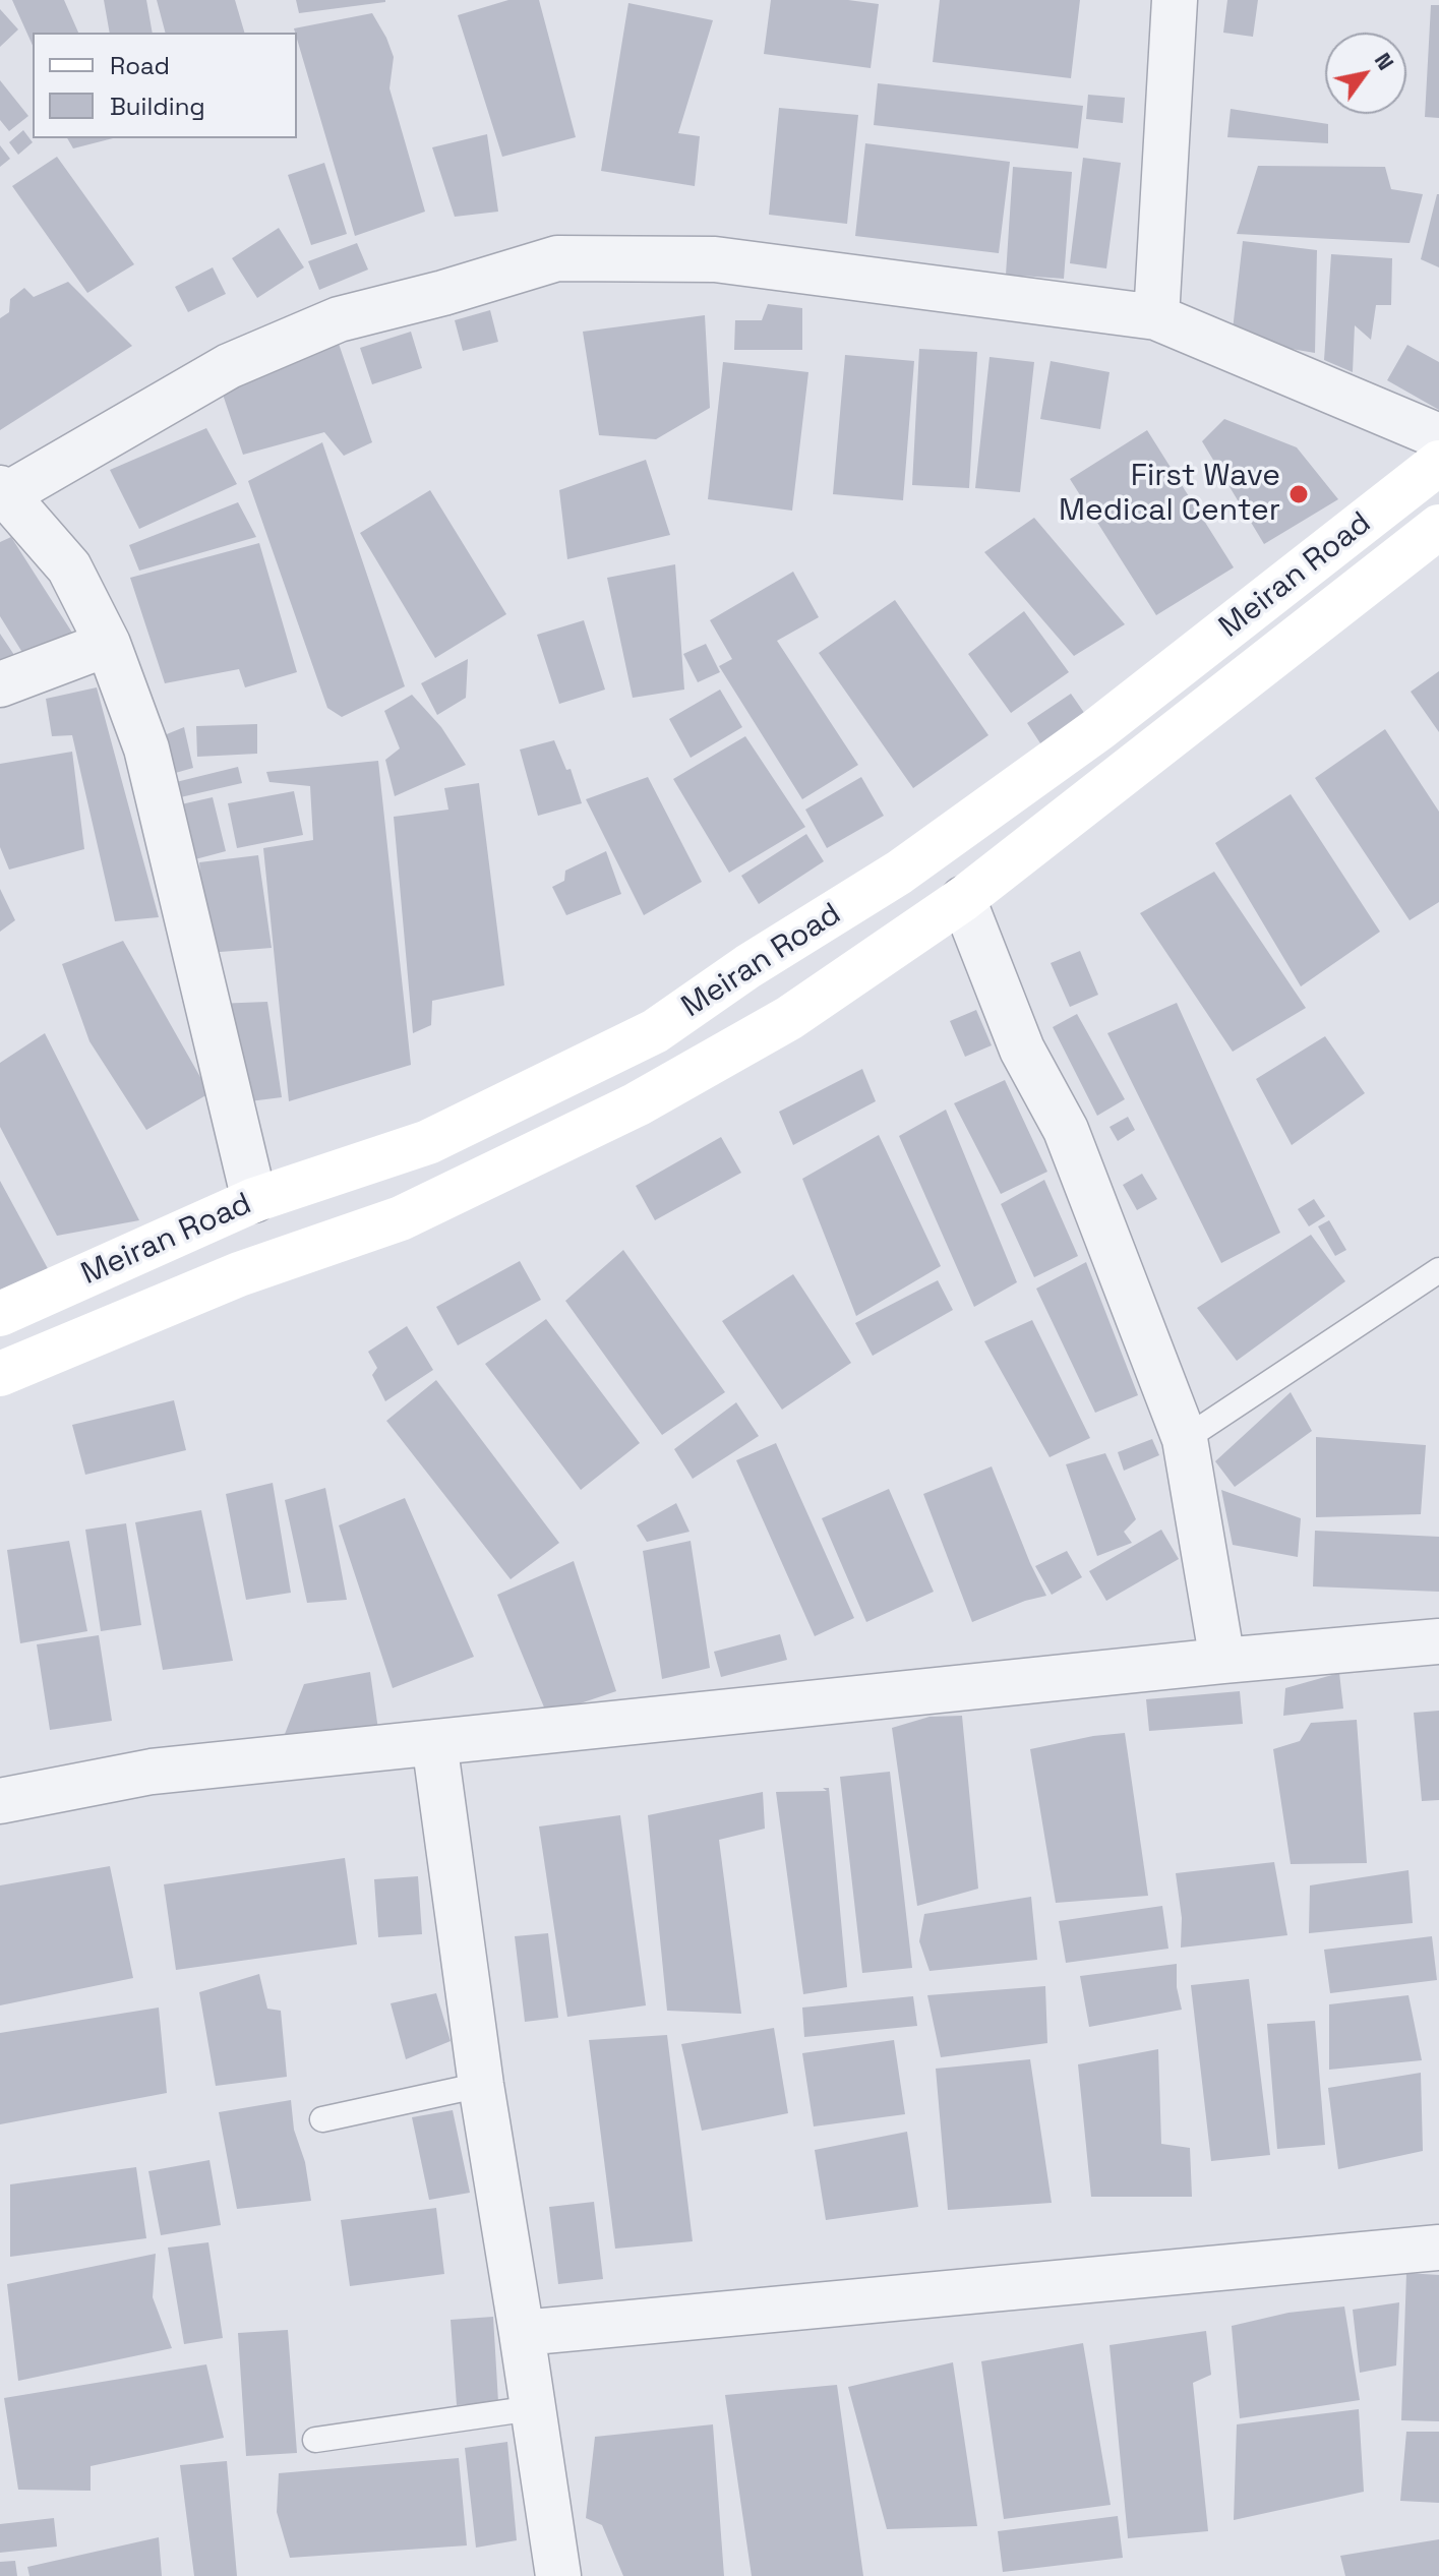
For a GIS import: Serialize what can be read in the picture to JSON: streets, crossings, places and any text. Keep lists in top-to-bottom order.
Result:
{
  "streets": {
    "main road": ["Meiran Road"]
  },
  "places": ["First Wave Medical Center"],
  "legend": ["Road", "Building"],
  "north": "top right"
}
